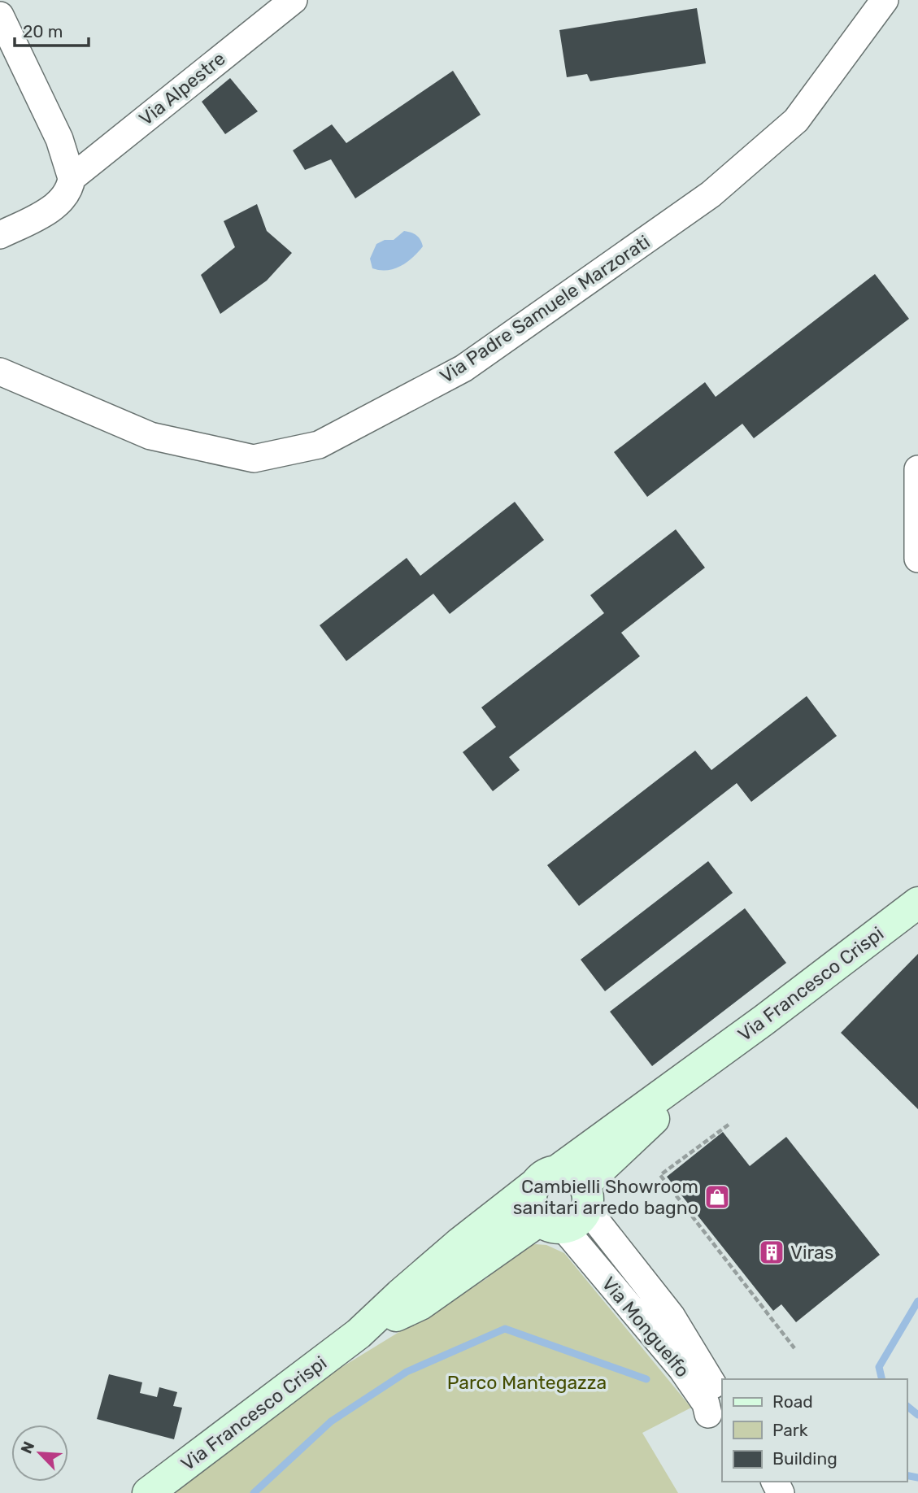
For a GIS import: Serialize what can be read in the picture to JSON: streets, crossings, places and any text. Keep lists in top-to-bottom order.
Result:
{
  "streets": {
    "street": [
      "Via Alpestre",
      "Via Padre Samuele Marzorati",
      "Via Francesco Crispi",
      "Via Monguelfo"
    ]
  },
  "crossings": [
    ["Via Francesco Crispi", "Via Monguelfo"]
  ],
  "parks": ["Parco Mantegazza"],
  "places": {
    "shop": ["Cambielli Showroom sanitari arredo bagno"],
    "building": ["Viras"]
  },
  "legend": ["Road", "Park", "Building"],
  "scale_bar": "20 m",
  "north": "top left"
}
